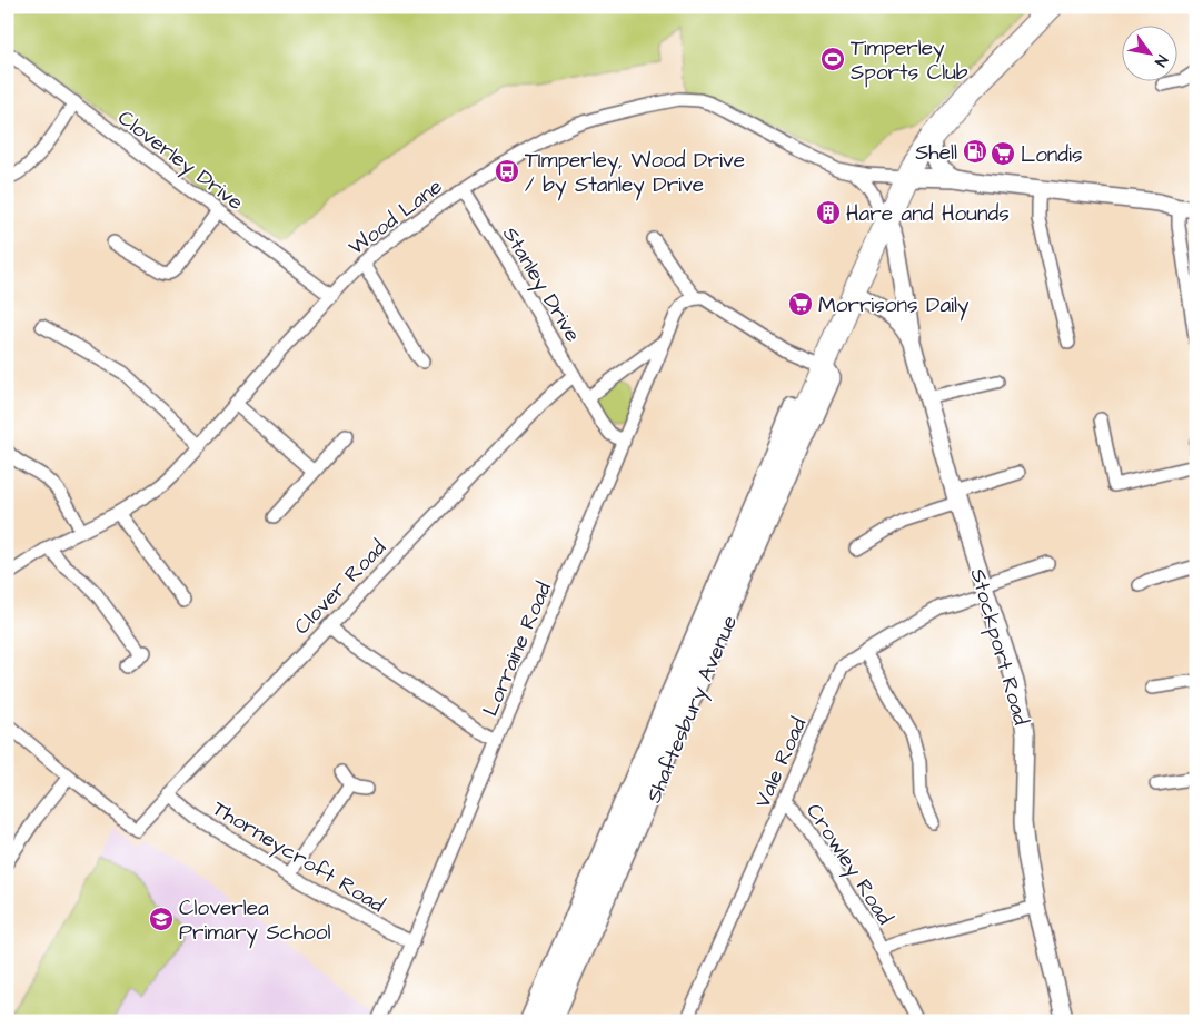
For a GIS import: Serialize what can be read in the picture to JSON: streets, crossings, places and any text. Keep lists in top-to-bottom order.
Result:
{
  "streets": {
    "highway": ["Shaftesbury Avenue"],
    "main road": ["Stockport Road"],
    "street": [
      "Cloverley Drive",
      "Wood Lane",
      "Stanley Drive",
      "Clover Road",
      "Lorraine Road",
      "Vale Road",
      "Thorneycroft Road",
      "Crowley Road"
    ]
  },
  "crossings": [
    ["Cloverley Drive", "Wood Lane"],
    ["Wood Lane", "Stanley Drive"],
    ["Stanley Drive", "Clover Road"],
    ["Stanley Drive", "Lorraine Road"],
    ["Clover Road", "Thorneycroft Road"],
    ["Stockport Road", "Shaftesbury Avenue"],
    ["Stockport Road", "Vale Road"],
    ["Lorraine Road", "Thorneycroft Road"],
    ["Vale Road", "Crowley Road"]
  ],
  "places": {
    "sports": ["Timperley Sports Club"],
    "fuel station": ["Shell"],
    "supermarket": ["Londis", "Morrisons Daily"],
    "bus stop": ["TImperley, Wood Drive / by Stanley Drive"],
    "building": ["Hare and Hounds"],
    "school or university": ["Cloverlea Primary School"]
  },
  "north": "bottom right"
}
